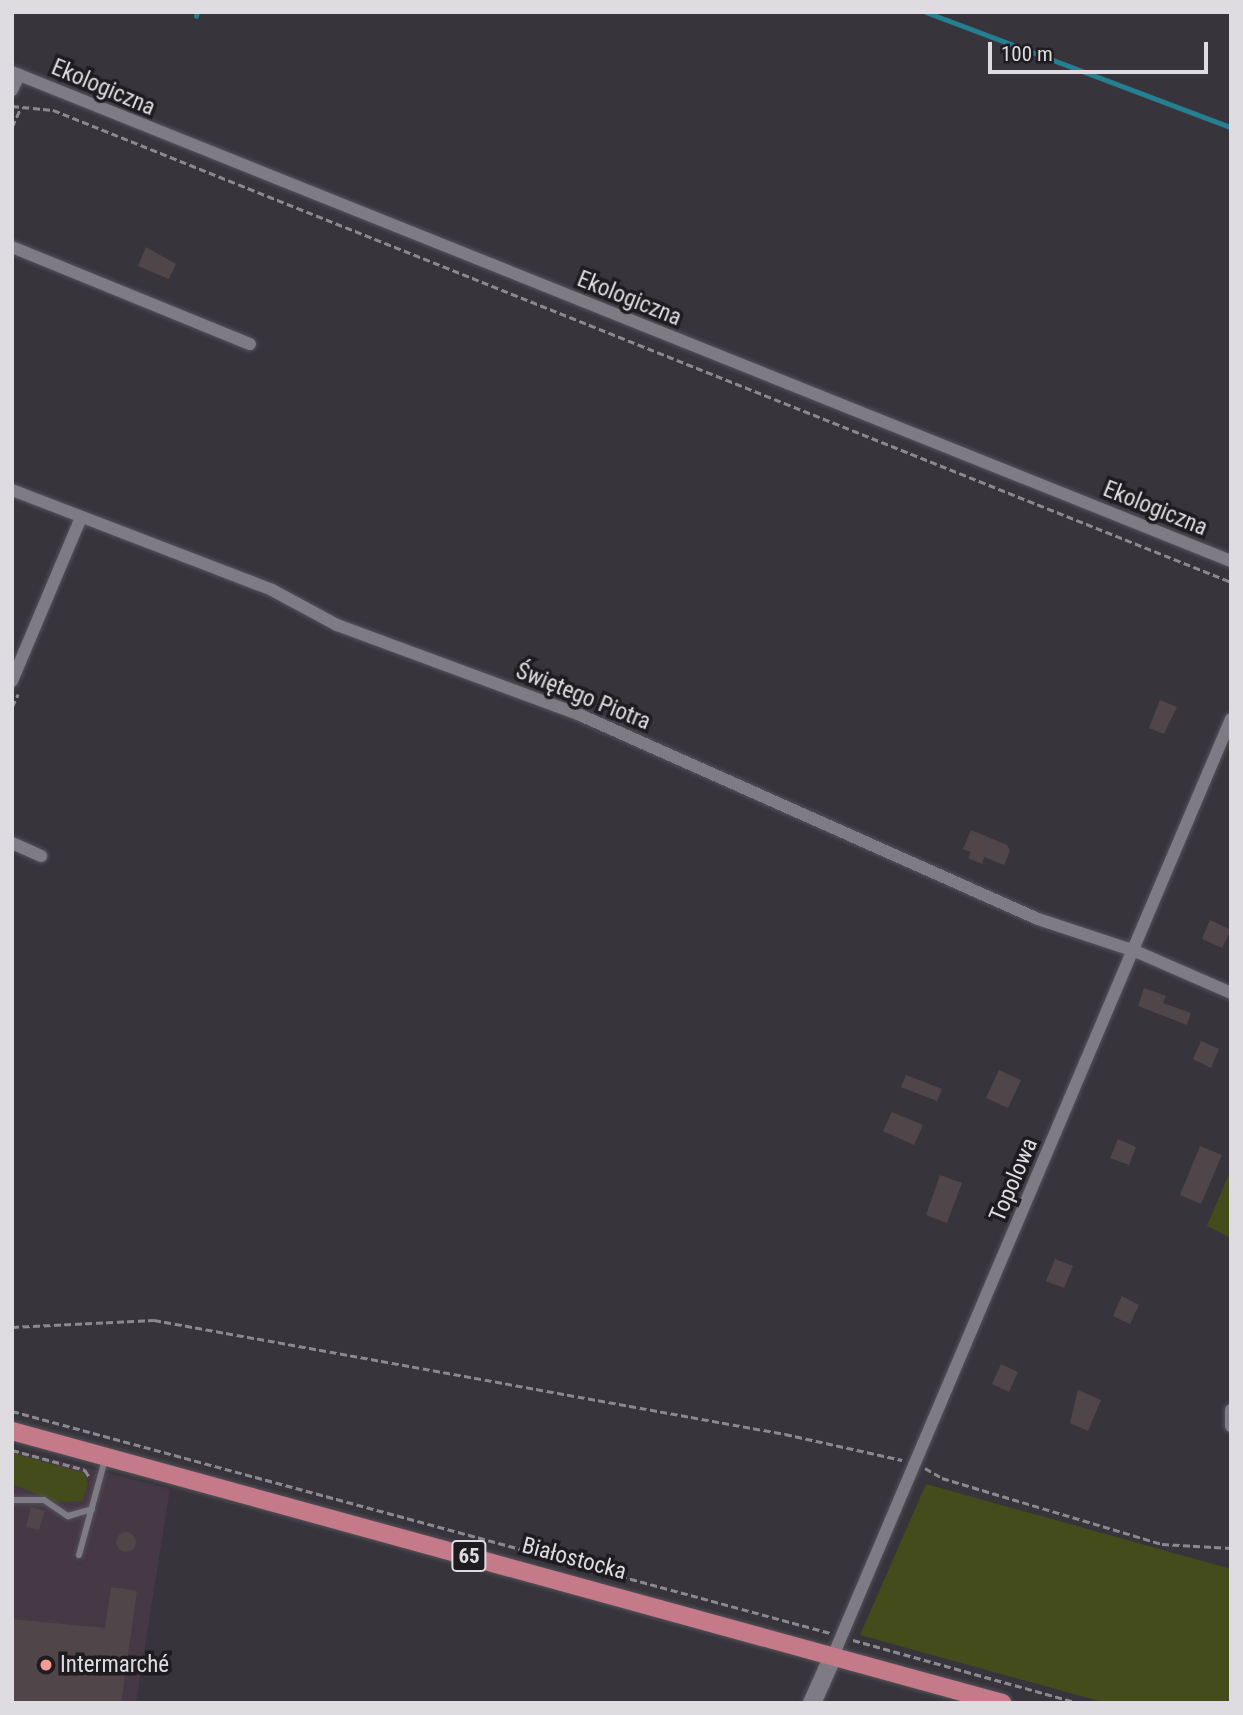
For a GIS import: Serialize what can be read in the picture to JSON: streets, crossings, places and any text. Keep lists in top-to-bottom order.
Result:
{
  "streets": {
    "main road": ["65", "Białostocka"],
    "street": ["Ekologiczna", "Świętego Piotra", "Topolowa"]
  },
  "crossings": [
    ["Świętego Piotra", "Topolowa"],
    ["Topolowa", "Białostocka"]
  ],
  "places": ["Intermarché"],
  "scale_bar": "100 m"
}
